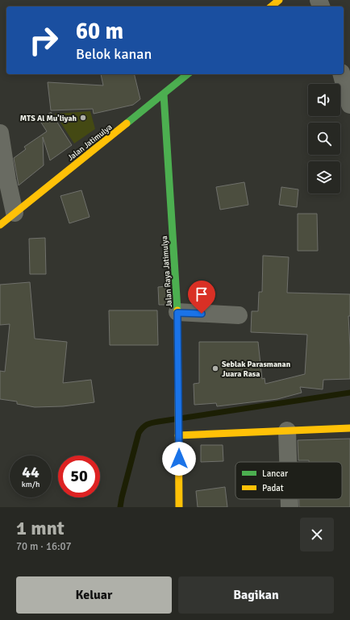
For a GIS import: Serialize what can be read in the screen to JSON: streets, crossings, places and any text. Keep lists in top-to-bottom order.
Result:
{
  "streets": {
    "main road": ["Jalan Jatimulya", "Jalan Raya Jatimulya"]
  },
  "crossings": [
    ["Jalan Jatimulya", "Jalan Raya Jatimulya"]
  ],
  "places": ["MTS Al Mu'liyah", "Seblak Parasmanan Juara Rasa"],
  "legend": ["Lancar", "Padat"],
  "page": {
    "turn": ["60 m", "Belok kanan"],
    "speed": "44 km/h",
    "limit": "50",
    "heading": ["1 mnt", "70 m · 16:07"],
    "buttons": ["Keluar", "Bagikan"]
  }
}
